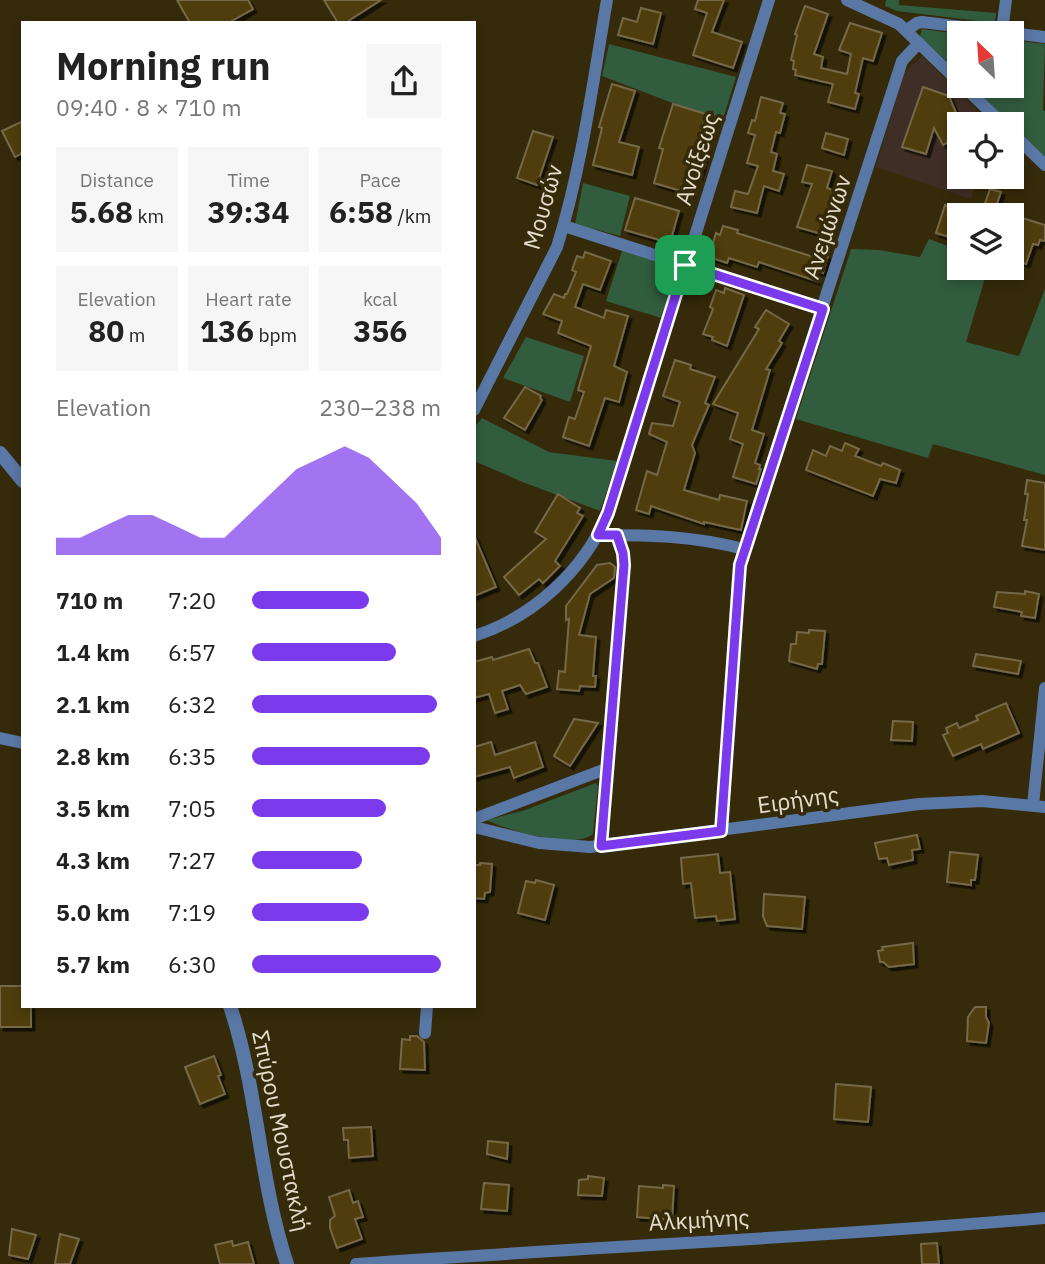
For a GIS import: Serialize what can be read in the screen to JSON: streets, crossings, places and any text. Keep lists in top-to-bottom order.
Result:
{
  "streets": {
    "street": [
      "Ανοίξεως",
      "Μουσών",
      "Ανεμώνων",
      "Ειρήνης",
      "Σπύρου Μουστακλή",
      "Αλκμήνης"
    ]
  },
  "crossings": [
    ["Ανεμώνων", "Ειρήνης"]
  ],
  "north": "top left",
  "page": {
    "heading": ["Morning run", "09:40 · 8 × 710 m"],
    "stats": [
      ["Distance", "5.68 km"],
      ["Time", "39:34"],
      ["Pace", "6:58 /km"],
      ["Elevation", "80 m"],
      ["Heart rate", "136 bpm"],
      ["kcal", "356"]
    ],
    "chart": ["Elevation", "230–238 m"],
    "list": [
      {
        "name": "710 m",
        "note": "7:20"
      },
      {
        "name": "1.4 km",
        "note": "6:57"
      },
      {
        "name": "2.1 km",
        "note": "6:32"
      },
      {
        "name": "2.8 km",
        "note": "6:35"
      },
      {
        "name": "3.5 km",
        "note": "7:05"
      },
      {
        "name": "4.3 km",
        "note": "7:27"
      },
      {
        "name": "5.0 km",
        "note": "7:19"
      },
      {
        "name": "5.7 km",
        "note": "6:30"
      }
    ]
  }
}
